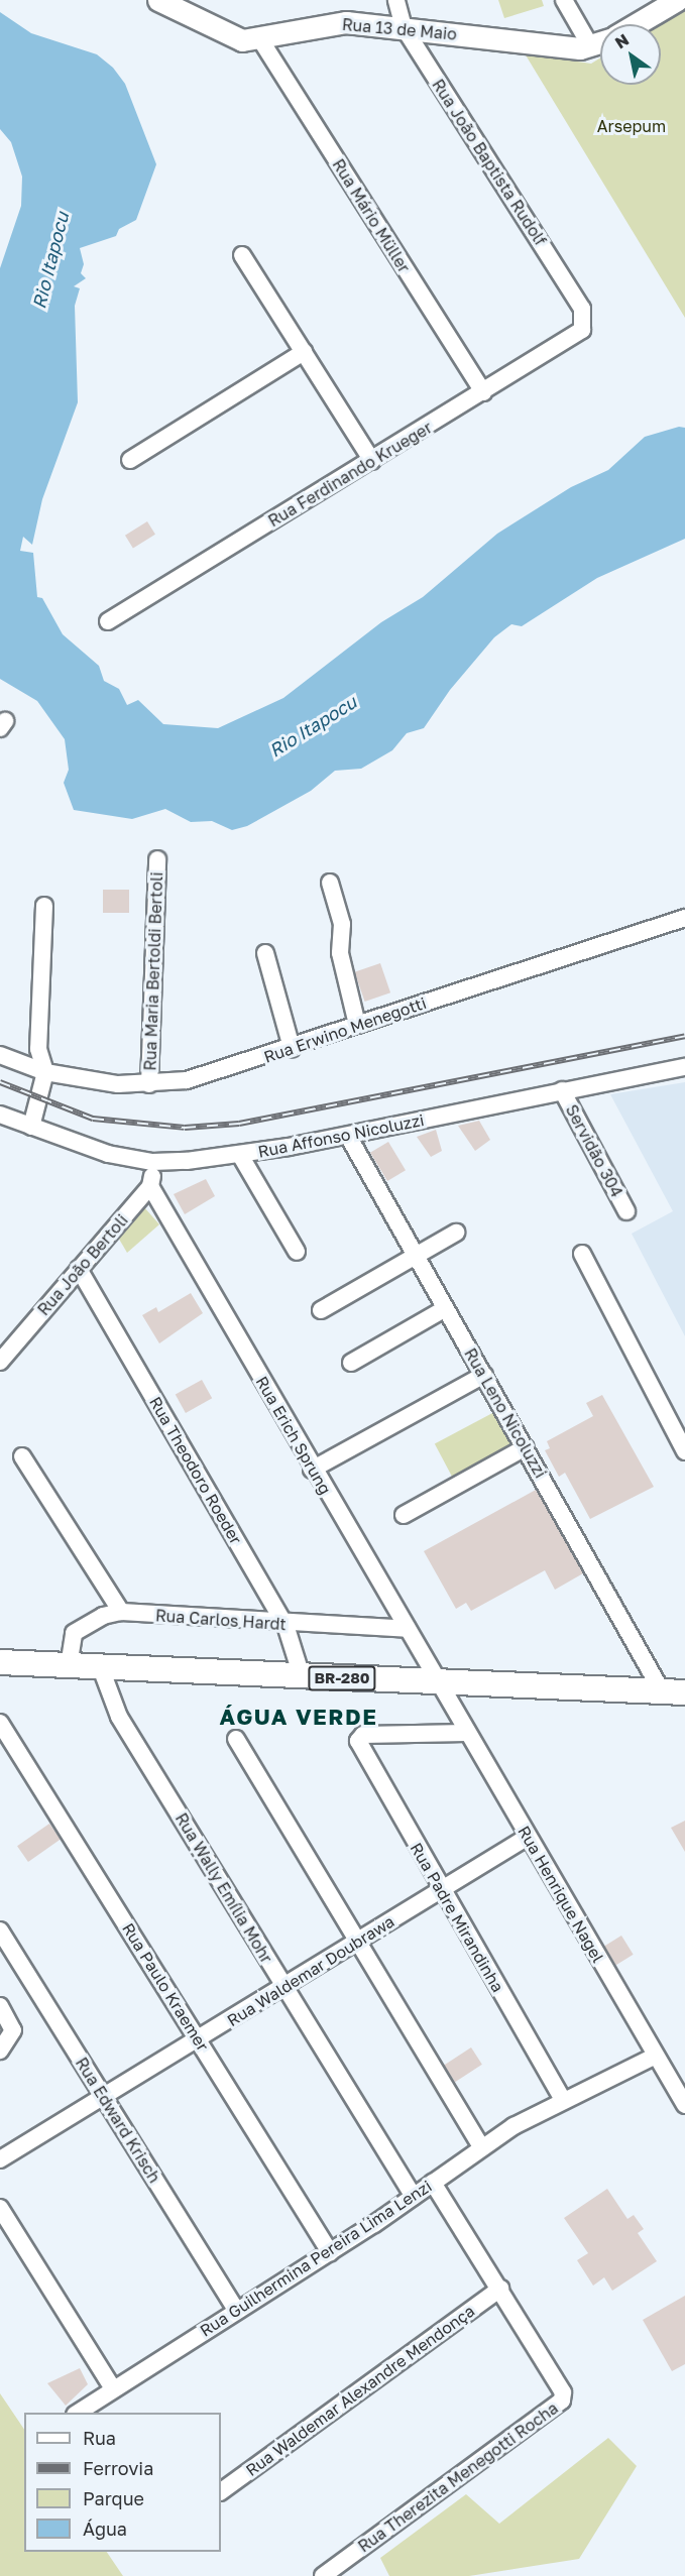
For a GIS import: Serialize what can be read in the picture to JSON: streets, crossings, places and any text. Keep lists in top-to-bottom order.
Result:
{
  "streets": {
    "highway": ["BR-280"],
    "main road": ["Rua 13 de Maio"],
    "street": [
      "Rua João Baptista Rudolf",
      "Rua Mário Müller",
      "Rua Ferdinando Krueger",
      "Rua Maria Bertoldi Bertoli",
      "Rua Erwino Menegotti",
      "Rua Affonso Nicoluzzi",
      "Servidão 304",
      "Rua João Bertoli",
      "Rua Leno Nicoluzzi",
      "Rua Erich Sprung",
      "Rua Theodoro Roeder",
      "Rua Carlos Hardt",
      "Rua Wally Emília Mohr",
      "Rua Henrique Nagel",
      "Rua Padre Mirandinha",
      "Rua Waldemar Doubrawa",
      "Rua Paulo Kraemer",
      "Rua Edward Krisch",
      "Rua Guilhermina Pereira Lima Lenzi",
      "Rua Waldemar Alexandre Mendonça",
      "Rua Therezita Menegotti Rocha"
    ]
  },
  "crossings": [
    ["Rua 13 de Maio", "Rua João Baptista Rudolf"],
    ["Rua 13 de Maio", "Rua Mário Müller"],
    ["Rua João Baptista Rudolf", "Rua Ferdinando Krueger"],
    ["Rua Mário Müller", "Rua Ferdinando Krueger"],
    ["Rua Maria Bertoldi Bertoli", "Rua Erwino Menegotti"],
    ["Rua Affonso Nicoluzzi", "Servidão 304"],
    ["Rua Affonso Nicoluzzi", "Rua Leno Nicoluzzi"],
    ["Rua João Bertoli", "Rua Erich Sprung"],
    ["Rua João Bertoli", "Rua Theodoro Roeder"],
    ["Rua Leno Nicoluzzi", "BR-280"],
    ["Rua Erich Sprung", "Rua Carlos Hardt"],
    ["Rua Erich Sprung", "BR-280"],
    ["Rua Erich Sprung", "Rua Henrique Nagel"],
    ["Rua Theodoro Roeder", "Rua Carlos Hardt"],
    ["Rua Theodoro Roeder", "BR-280"],
    ["Rua Carlos Hardt", "BR-280"],
    ["BR-280", "Rua Wally Emília Mohr"],
    ["BR-280", "Rua Henrique Nagel"],
    ["Rua Wally Emília Mohr", "Rua Waldemar Doubrawa"],
    ["Rua Wally Emília Mohr", "Rua Guilhermina Pereira Lima Lenzi"],
    ["Rua Henrique Nagel", "Rua Padre Mirandinha"],
    ["Rua Henrique Nagel", "Rua Waldemar Doubrawa"],
    ["Rua Henrique Nagel", "Rua Guilhermina Pereira Lima Lenzi"],
    ["Rua Padre Mirandinha", "Rua Waldemar Doubrawa"],
    ["Rua Padre Mirandinha", "Rua Guilhermina Pereira Lima Lenzi"],
    ["Rua Waldemar Doubrawa", "Rua Paulo Kraemer"],
    ["Rua Waldemar Doubrawa", "Rua Edward Krisch"],
    ["Rua Paulo Kraemer", "Rua Guilhermina Pereira Lima Lenzi"],
    ["Rua Edward Krisch", "Rua Guilhermina Pereira Lima Lenzi"],
    ["Rua Guilhermina Pereira Lima Lenzi", "Rua Therezita Menegotti Rocha"],
    ["Rua Waldemar Alexandre Mendonça", "Rua Therezita Menegotti Rocha"]
  ],
  "districts": ["ÁGUA VERDE"],
  "water": ["Rio Itapocu"],
  "parks": ["Arsepum"],
  "legend": [
    "Rua",
    "Ferrovia",
    "Parque",
    "Água"
  ],
  "north": "top left"
}
